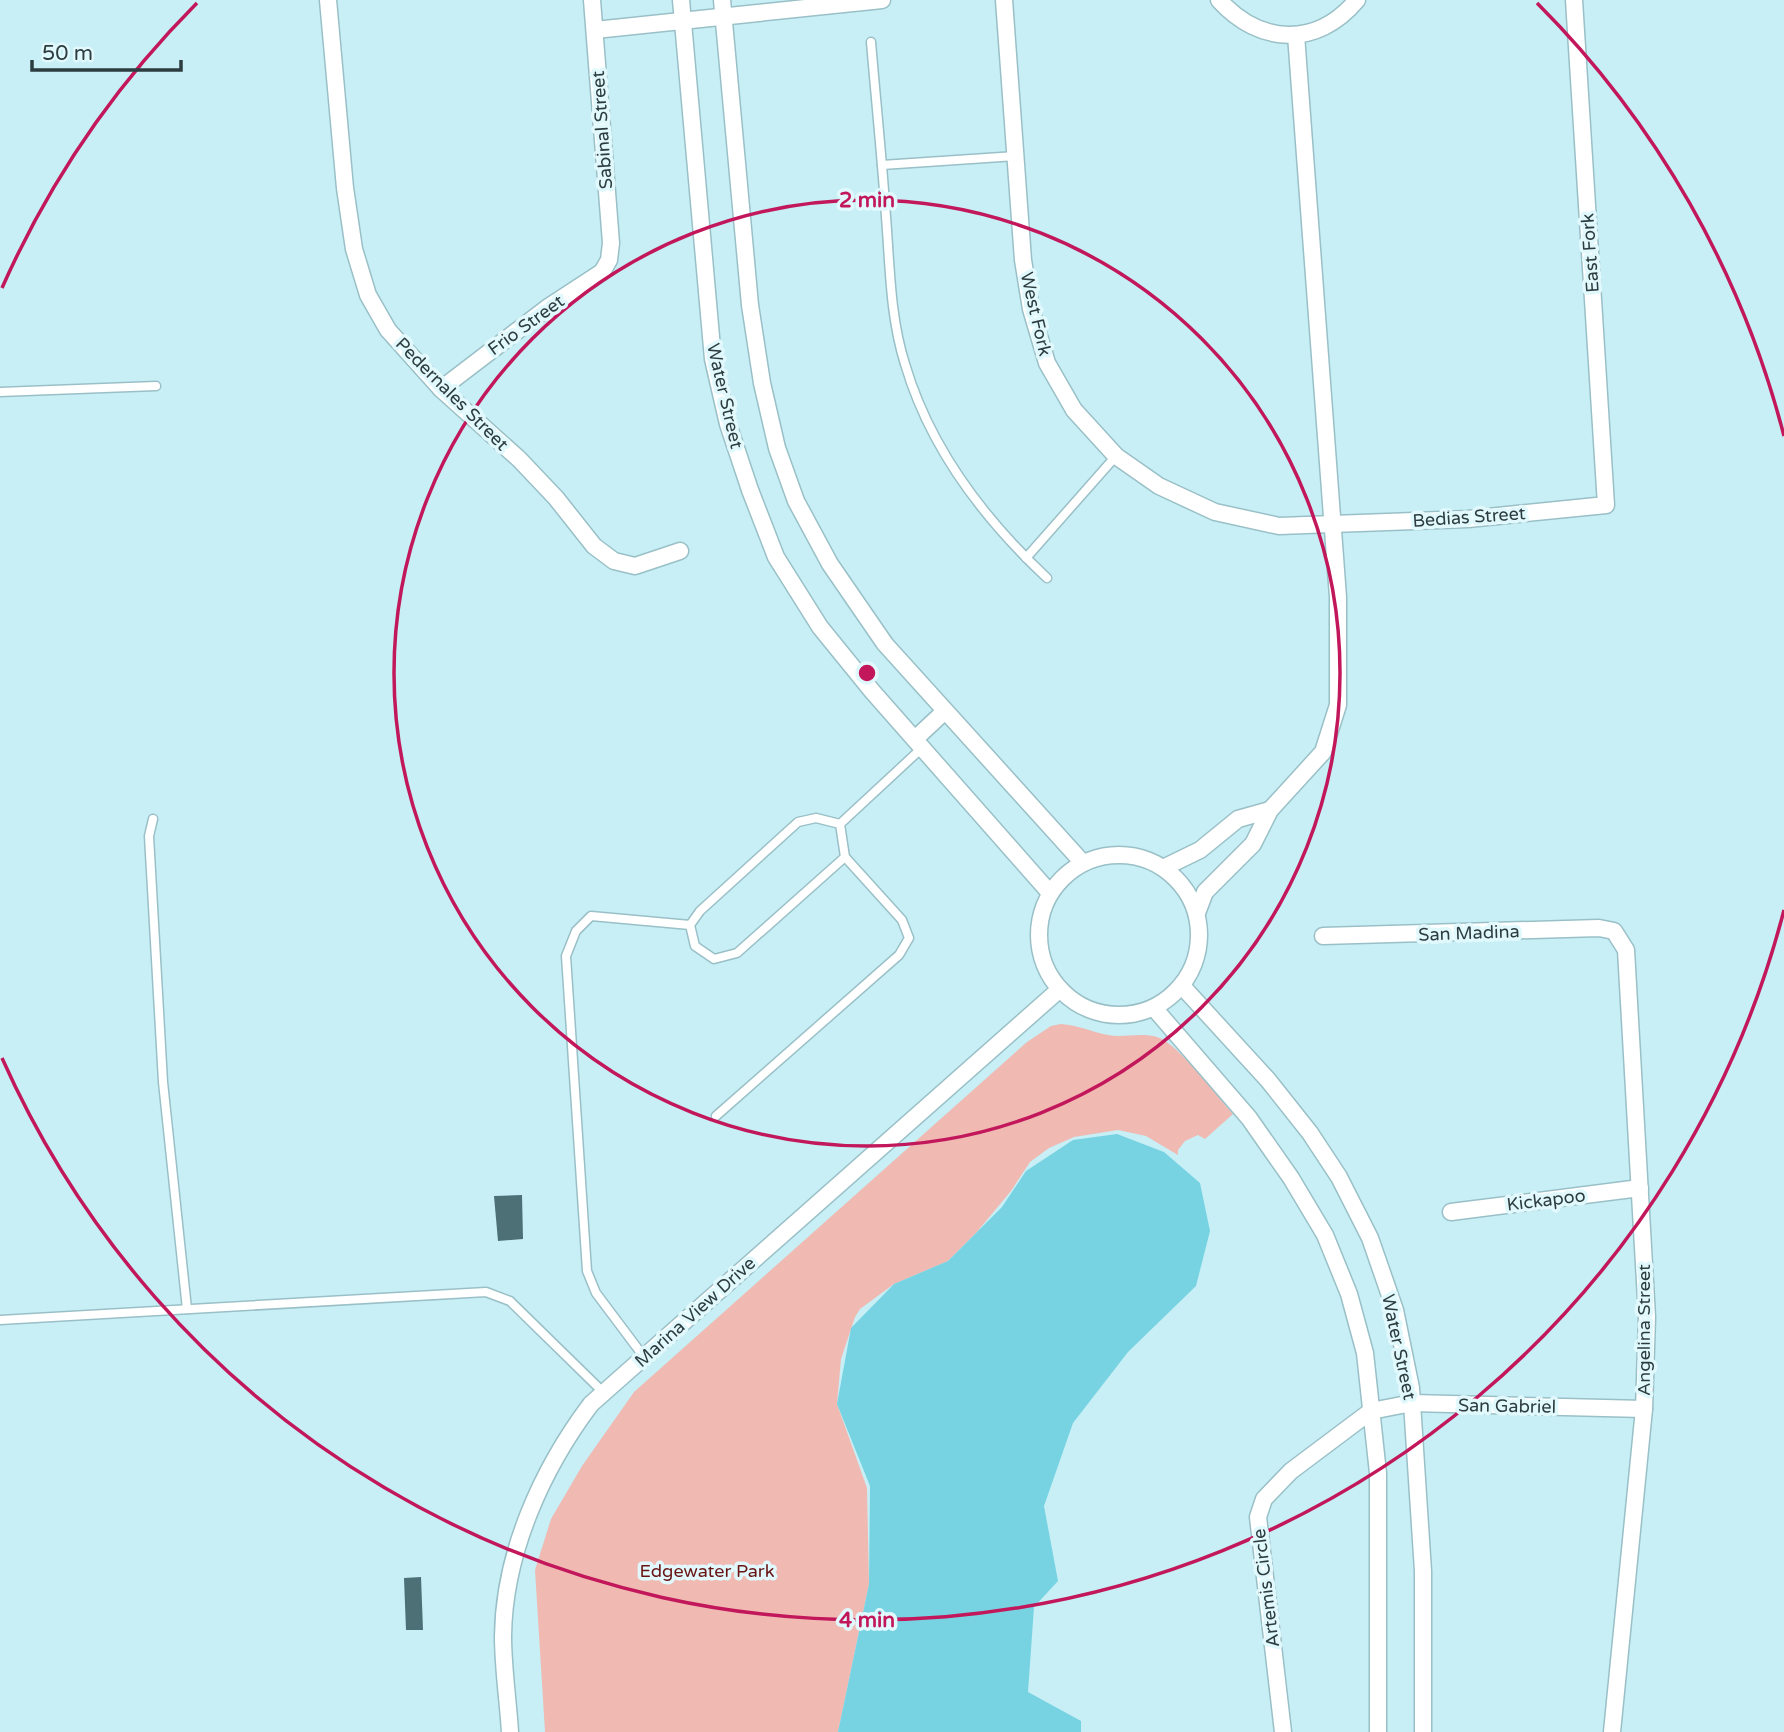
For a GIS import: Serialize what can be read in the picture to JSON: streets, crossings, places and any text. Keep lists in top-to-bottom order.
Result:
{
  "streets": {
    "street": [
      "Sabinal Street",
      "East Fork",
      "West Fork",
      "Frio Street",
      "Pedernales Street",
      "Water Street",
      "Bedias Street",
      "San Madina",
      "Kickapoo",
      "Marina View Drive",
      "Angelina Street",
      "San Gabriel",
      "Artemis Circle"
    ]
  },
  "crossings": [
    ["Sabinal Street", "Frio Street"],
    ["East Fork", "Bedias Street"],
    ["West Fork", "Bedias Street"],
    ["Frio Street", "Pedernales Street"],
    ["Water Street", "Marina View Drive"],
    ["Water Street", "San Gabriel"],
    ["Water Street", "Artemis Circle"],
    ["San Madina", "Angelina Street"],
    ["Kickapoo", "Angelina Street"],
    ["Angelina Street", "San Gabriel"],
    ["San Gabriel", "Artemis Circle"]
  ],
  "parks": ["Edgewater Park"],
  "scale_bar": "50 m",
  "rings": ["2 min", "4 min"]
}
